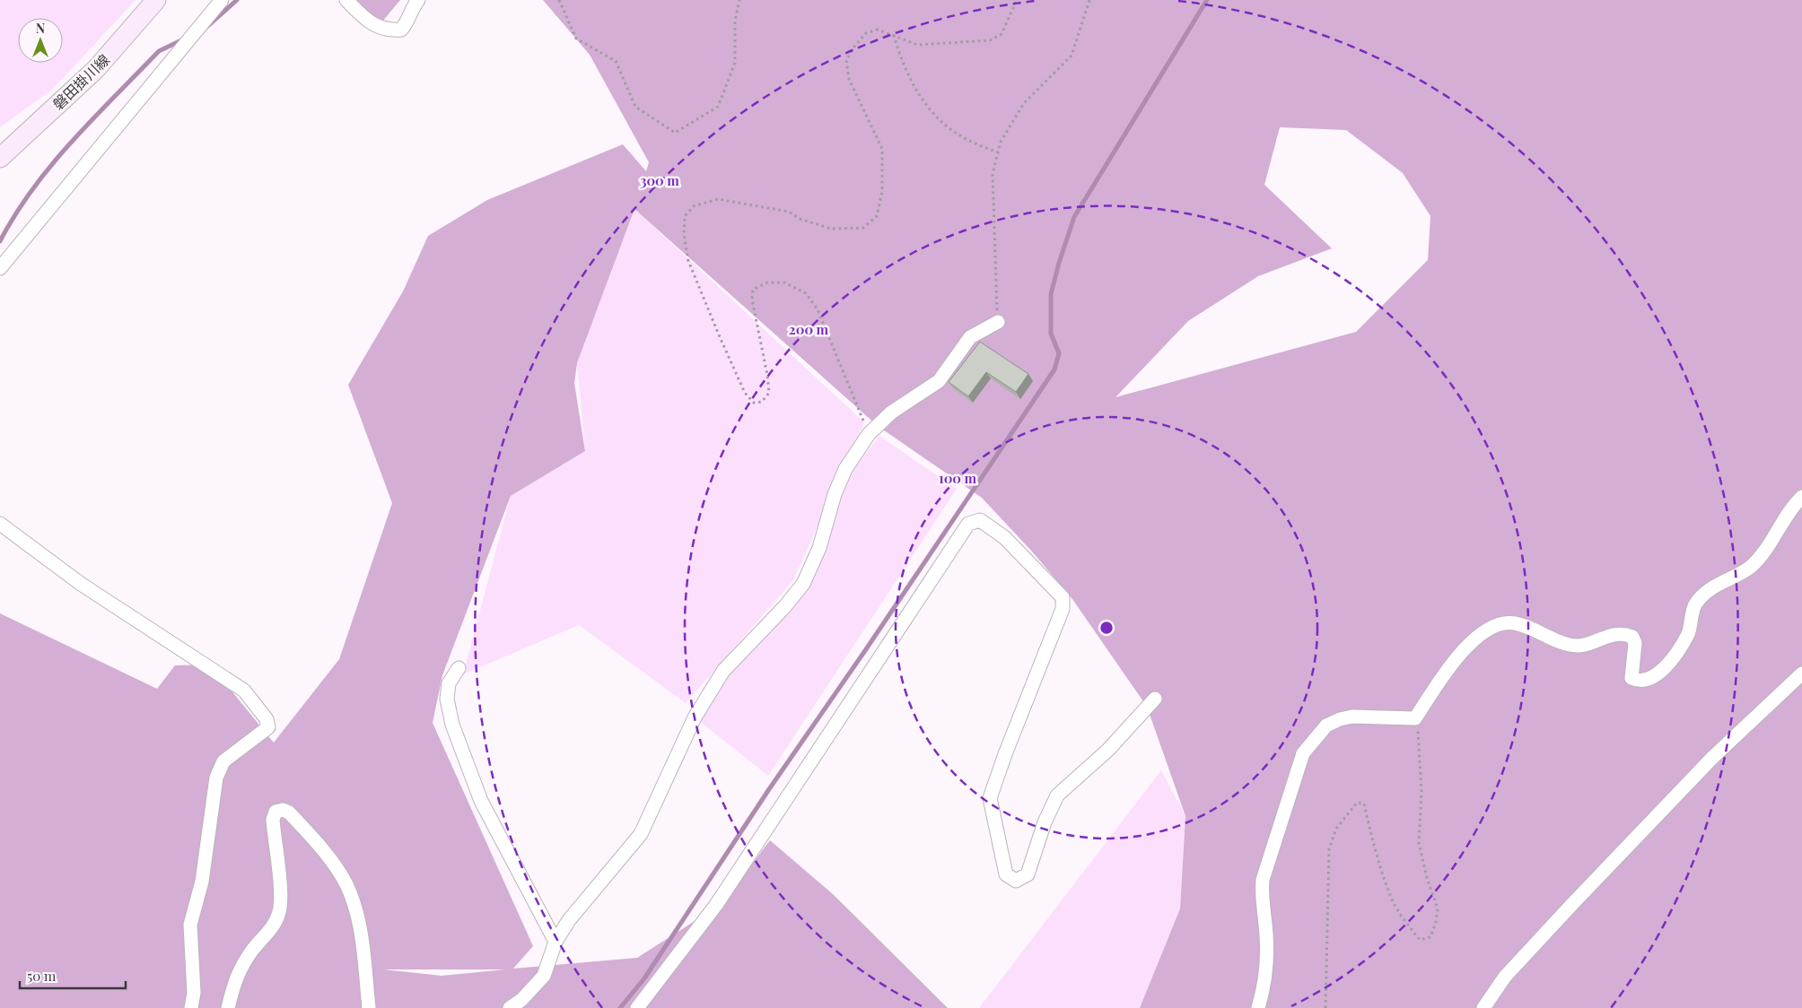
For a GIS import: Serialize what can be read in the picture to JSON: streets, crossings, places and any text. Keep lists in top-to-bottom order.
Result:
{
  "streets": {
    "main road": ["磐田掛川線"]
  },
  "scale_bar": "50 m",
  "north": "top",
  "rings": ["300 m", "200 m", "100 m"]
}
